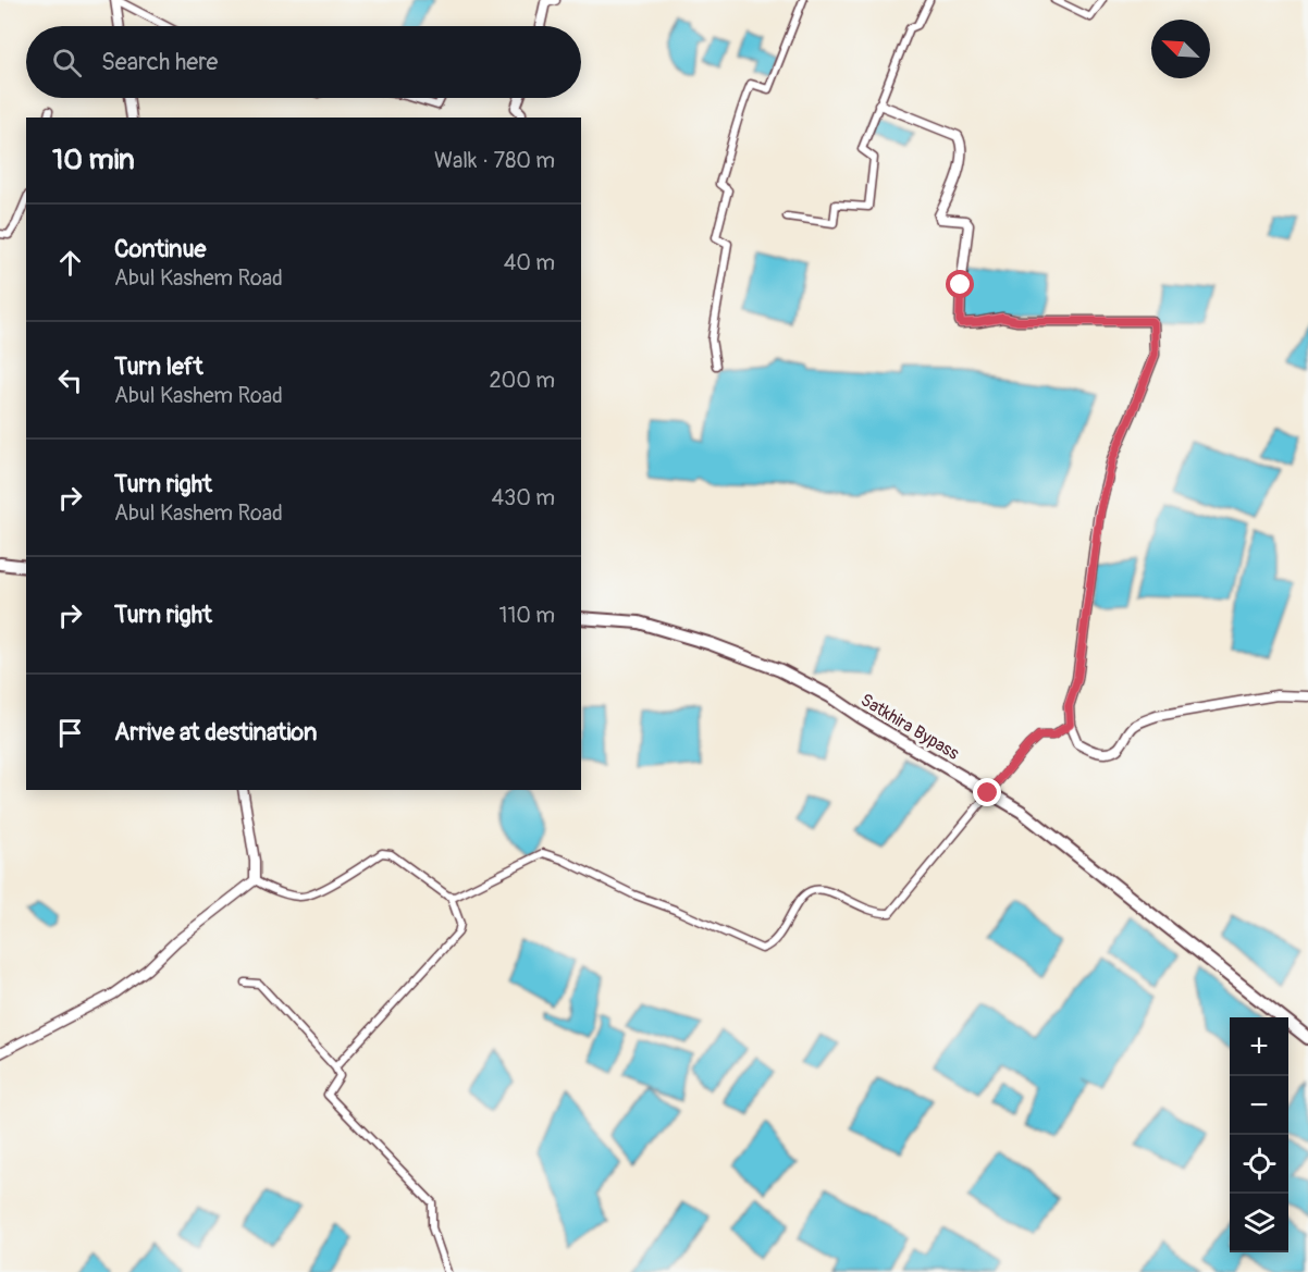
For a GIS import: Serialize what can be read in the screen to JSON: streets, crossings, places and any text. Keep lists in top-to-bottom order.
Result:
{
  "streets": {
    "highway": ["Satkhira Bypass"]
  },
  "north": "top left",
  "page": {
    "search": "Search here",
    "heading": ["10 min", "Walk · 780 m"],
    "list": [
      ["Continue", "Abul Kashem Road", "40 m"],
      ["Turn left", "Abul Kashem Road", "200 m"],
      ["Turn right", "Abul Kashem Road", "430 m"],
      ["Turn right", "110 m"],
      "Arrive at destination"
    ],
    "map_buttons": ["+", "−"]
  }
}
